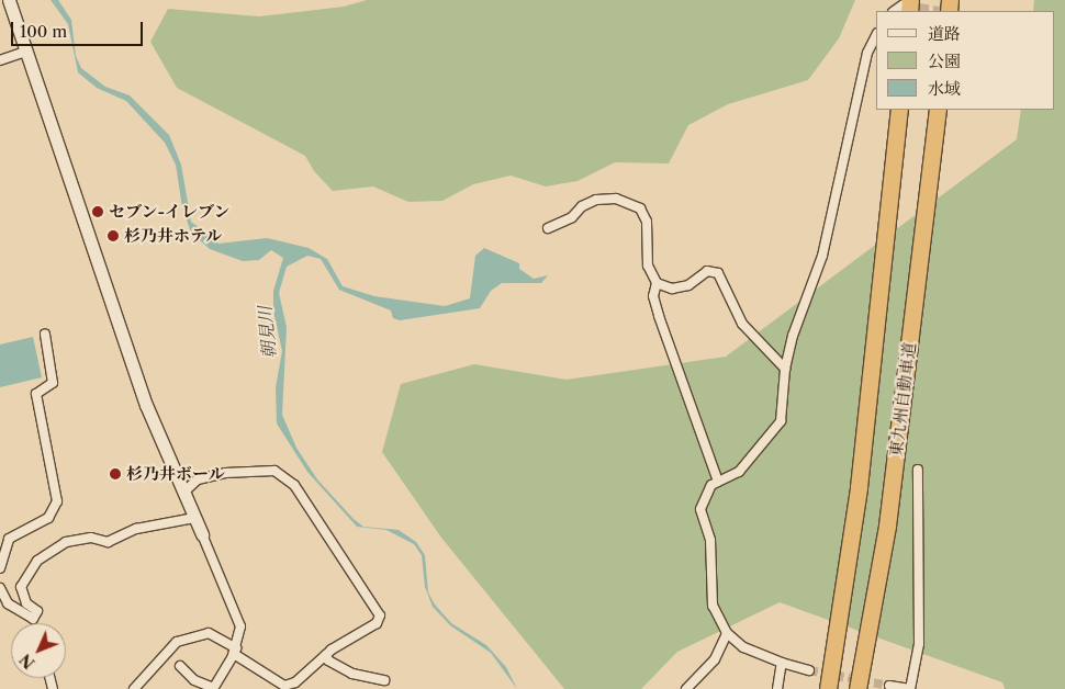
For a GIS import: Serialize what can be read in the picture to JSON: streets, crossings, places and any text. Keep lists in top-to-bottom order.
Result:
{
  "streets": {
    "highway": ["東九州自動車道"]
  },
  "water": ["朝見川"],
  "places": ["セブン-イレブン", "杉乃井ホテル", "杉乃井ボール"],
  "legend": ["道路", "公園", "水域"],
  "scale_bar": "100 m",
  "north": "bottom left"
}
